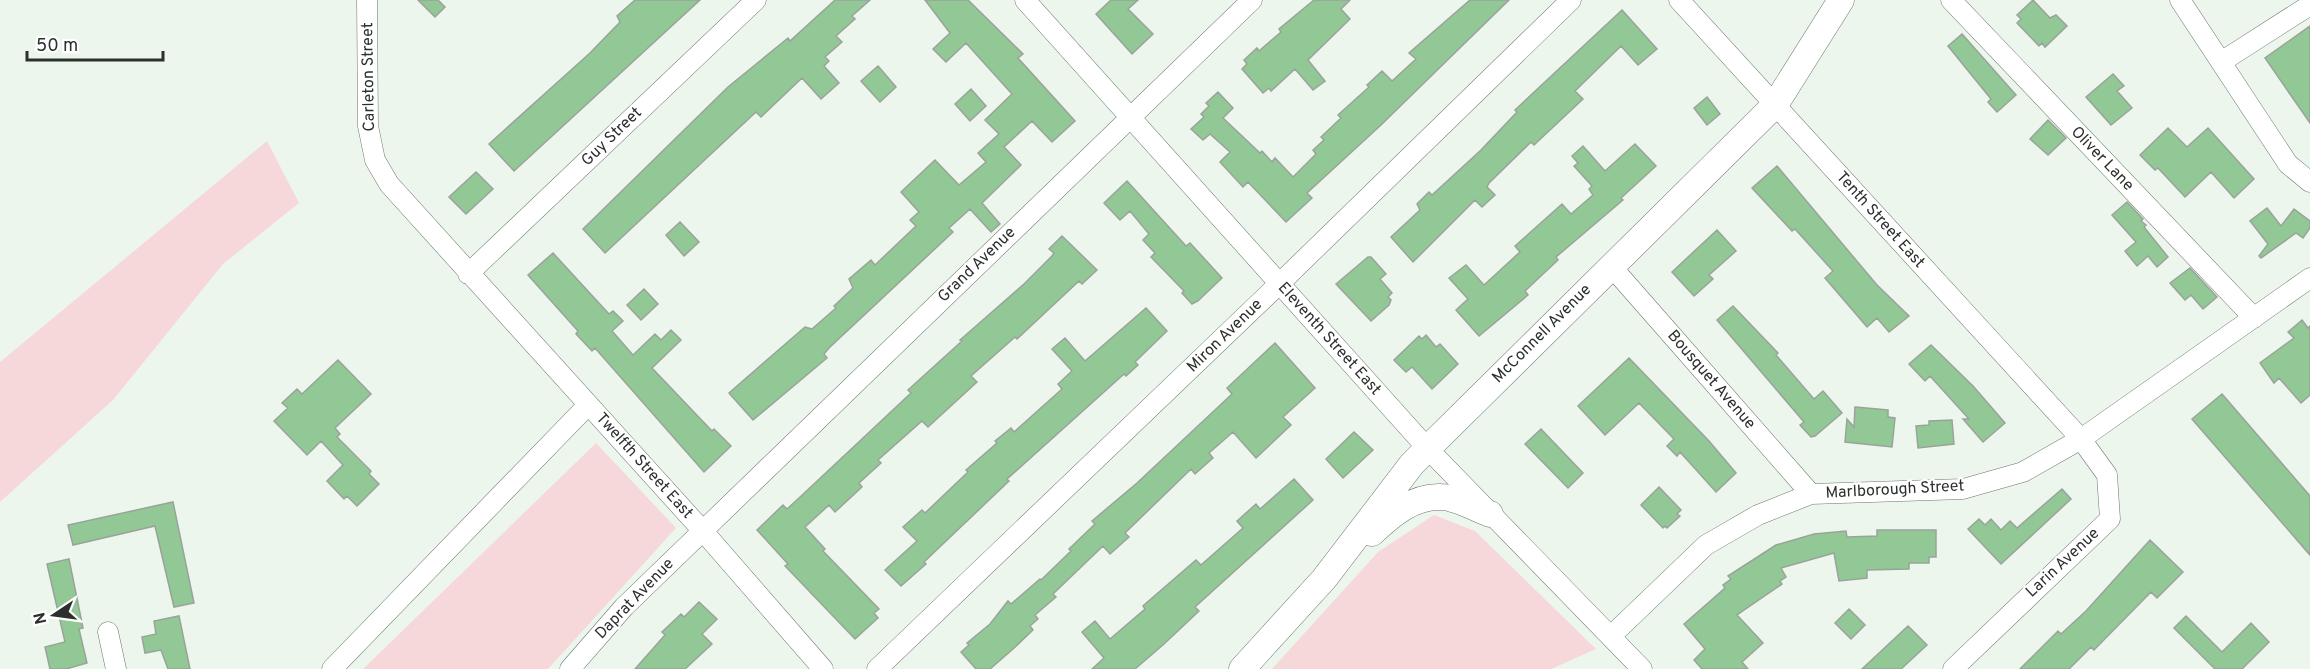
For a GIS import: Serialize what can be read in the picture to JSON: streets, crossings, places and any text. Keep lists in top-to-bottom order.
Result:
{
  "streets": {
    "main road": ["McConnell Avenue"],
    "street": [
      "Carleton Street",
      "Guy Street",
      "Oliver Lane",
      "Tenth Street East",
      "Grand Avenue",
      "Miron Avenue",
      "Eleventh Street East",
      "Bousquet Avenue",
      "Twelfth Street East",
      "Marlborough Street",
      "Larin Avenue",
      "Daprat Avenue"
    ]
  },
  "crossings": [
    ["Carleton Street", "Guy Street"],
    ["Carleton Street", "Twelfth Street East"],
    ["Guy Street", "Twelfth Street East"],
    ["Oliver Lane", "Marlborough Street"],
    ["Tenth Street East", "McConnell Avenue"],
    ["Tenth Street East", "Marlborough Street"],
    ["Tenth Street East", "Larin Avenue"],
    ["Grand Avenue", "Eleventh Street East"],
    ["Grand Avenue", "Twelfth Street East"],
    ["Grand Avenue", "Daprat Avenue"],
    ["McConnell Avenue", "Eleventh Street East"],
    ["McConnell Avenue", "Bousquet Avenue"],
    ["Miron Avenue", "Eleventh Street East"],
    ["Eleventh Street East", "Marlborough Street"],
    ["Bousquet Avenue", "Marlborough Street"],
    ["Twelfth Street East", "Daprat Avenue"],
    ["Marlborough Street", "Larin Avenue"]
  ],
  "scale_bar": "50 m",
  "north": "left"
}
